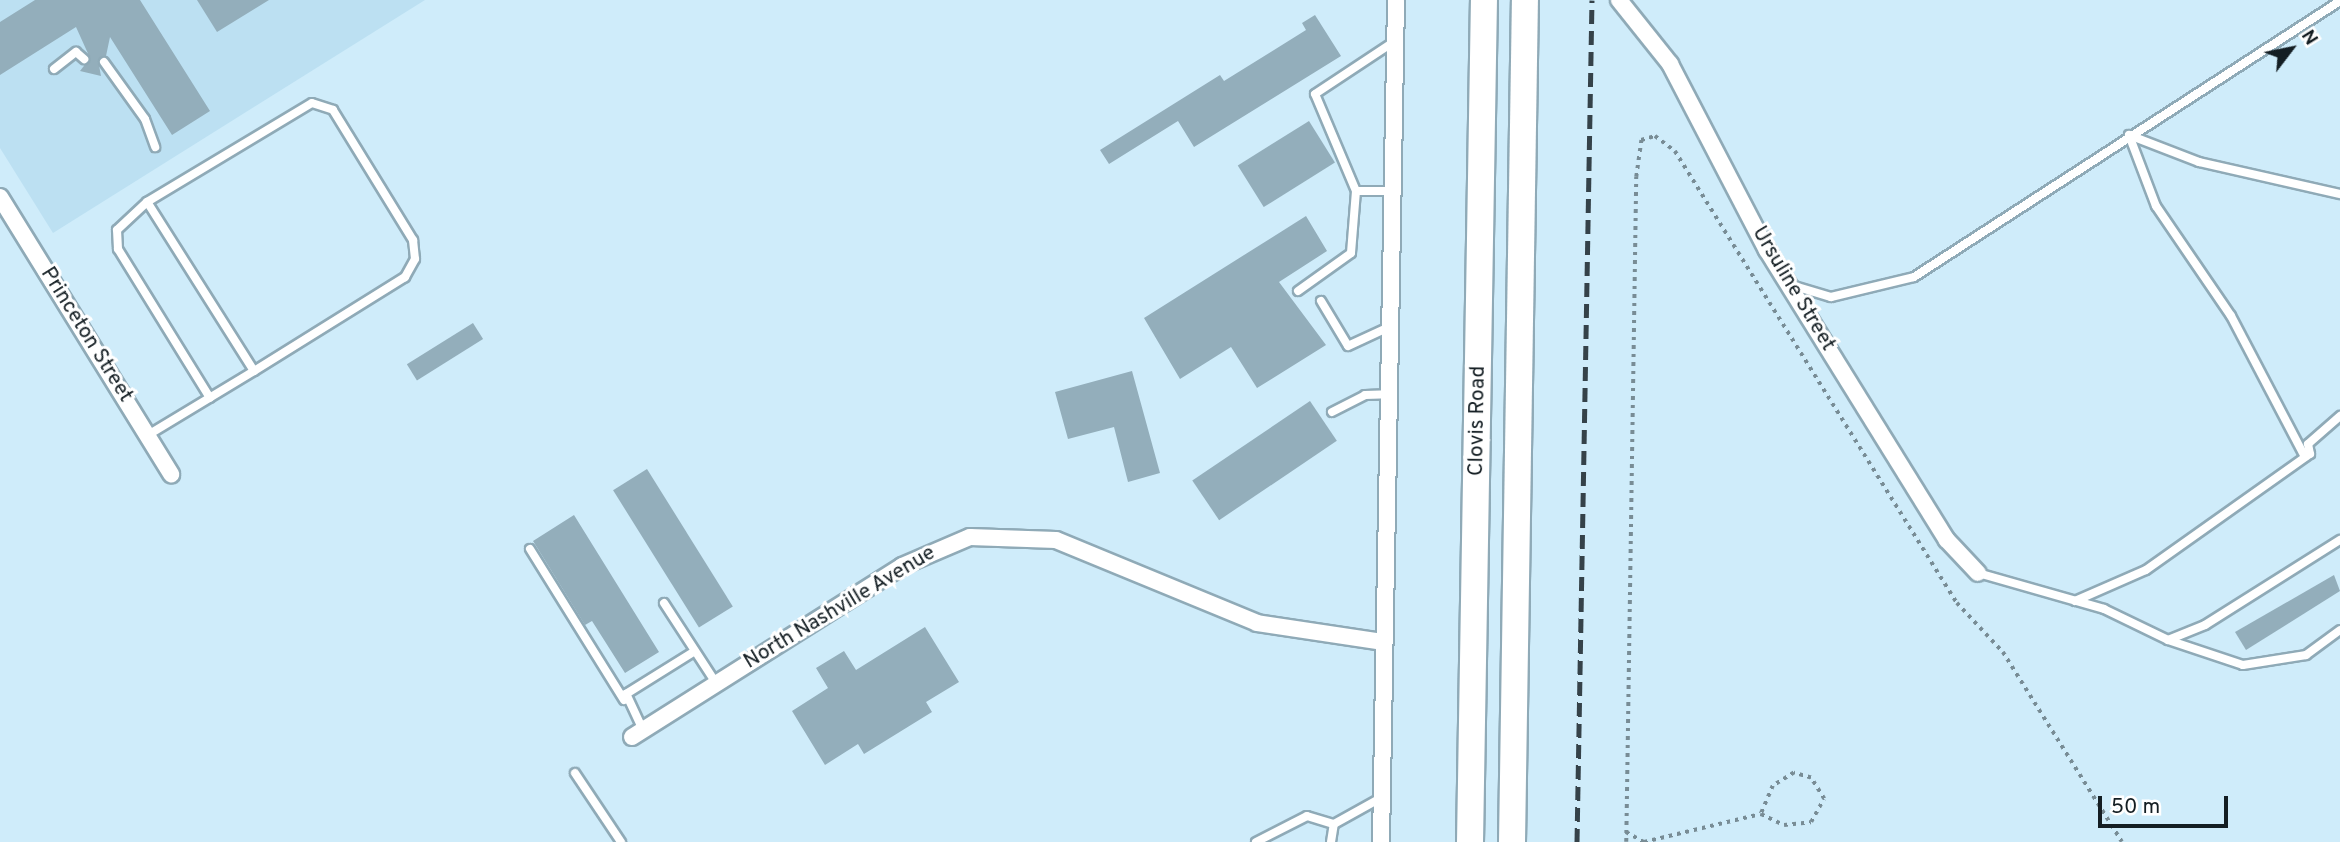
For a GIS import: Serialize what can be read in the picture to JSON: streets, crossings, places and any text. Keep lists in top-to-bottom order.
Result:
{
  "streets": {
    "highway": ["Clovis Road"],
    "street": ["Ursuline Street", "Princeton Street", "North Nashville Avenue"]
  },
  "scale_bar": "50 m",
  "north": "top right"
}
